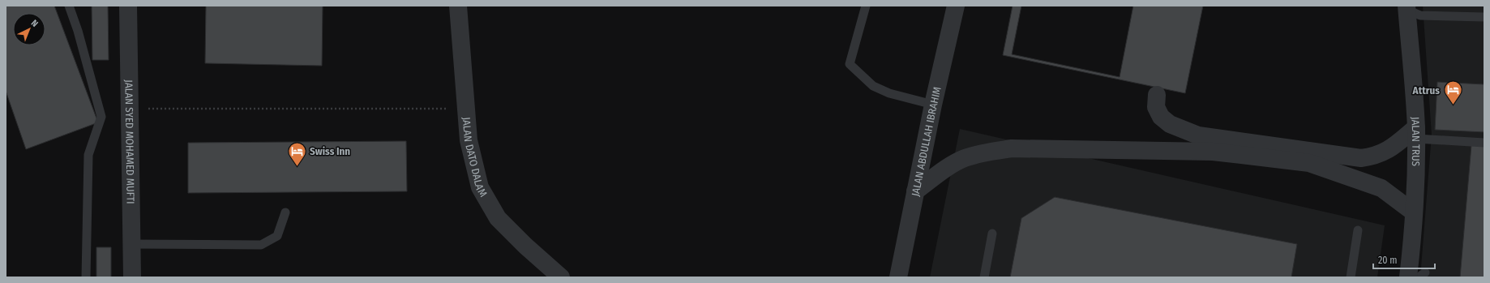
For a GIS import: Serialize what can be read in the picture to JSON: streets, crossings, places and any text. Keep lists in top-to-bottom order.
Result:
{
  "streets": {
    "street": [
      "JALAN ABDULLAH IBRAHIM",
      "JALAN TRUS",
      "JALAN SYED MOHAMED MUFTI",
      "JALAN DATO DALAM"
    ]
  },
  "places": {
    "hotel": ["Attrus", "Swiss Inn"]
  },
  "scale_bar": "20 m",
  "north": "top right"
}
